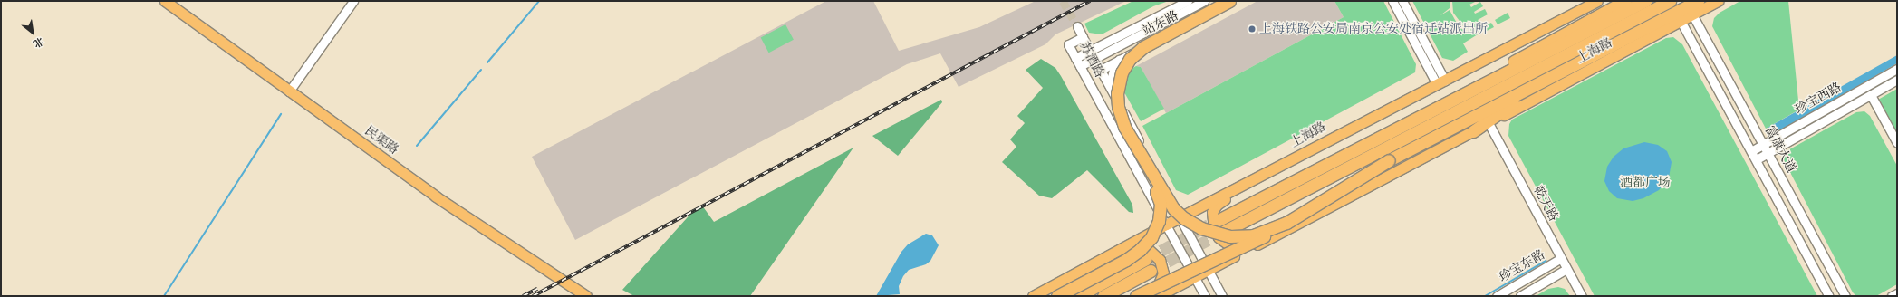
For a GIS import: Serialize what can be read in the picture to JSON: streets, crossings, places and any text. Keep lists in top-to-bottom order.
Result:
{
  "streets": {
    "highway": ["上海路"],
    "main road": ["民渠路"],
    "street": [
      "站东路",
      "苏酒路",
      "珍宝西路",
      "富康大道",
      "乾天路",
      "珍宝东路"
    ]
  },
  "crossings": [
    ["站东路", "苏酒路"],
    ["上海路", "苏酒路"],
    ["上海路", "富康大道"],
    ["上海路", "乾天路"],
    ["珍宝西路", "富康大道"],
    ["乾天路", "珍宝东路"]
  ],
  "parks": ["酒都广场"],
  "places": ["上海铁路公安局南京公安处宿迁站派出所"],
  "north": "bottom right"
}
